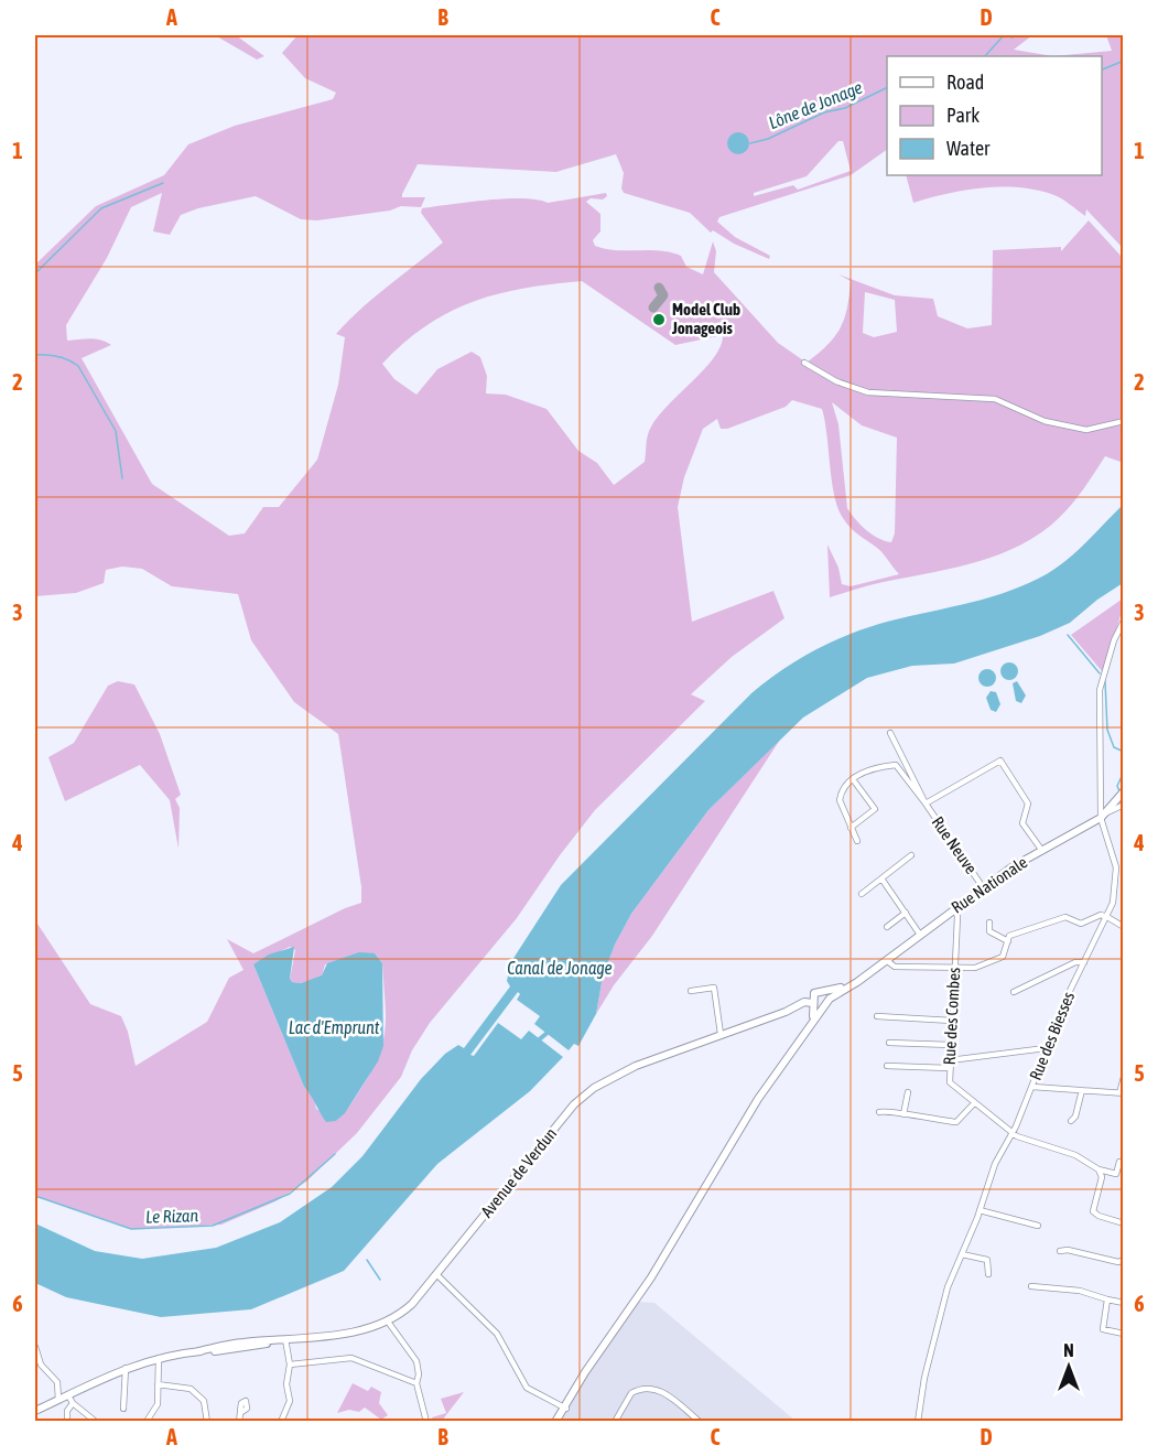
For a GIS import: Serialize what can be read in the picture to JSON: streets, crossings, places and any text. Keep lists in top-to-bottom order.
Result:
{
  "streets": {
    "main road": ["Rue Nationale", "Avenue de Verdun"],
    "street": ["Rue Neuve", "Rue des Combes", "Rue des Biesses"]
  },
  "crossings": [
    ["Rue Neuve", "Rue Nationale"],
    ["Rue Nationale", "Rue des Combes"],
    ["Rue Nationale", "Rue des Biesses"],
    ["Rue Nationale", "Avenue de Verdun"],
    ["Rue des Combes", "Rue des Biesses"]
  ],
  "water": [
    "Lône de Jonage",
    "Canal de Jonage",
    "Lac d'Emprunt",
    "Le Rizan"
  ],
  "places": ["Model Club Jonageois"],
  "legend": ["Road", "Park", "Water"],
  "north": "top",
  "grid": {
    "columns": [
      "A",
      "B",
      "C",
      "D"
    ],
    "rows": [
      "1",
      "2",
      "3",
      "4",
      "5",
      "6"
    ]
  }
}
